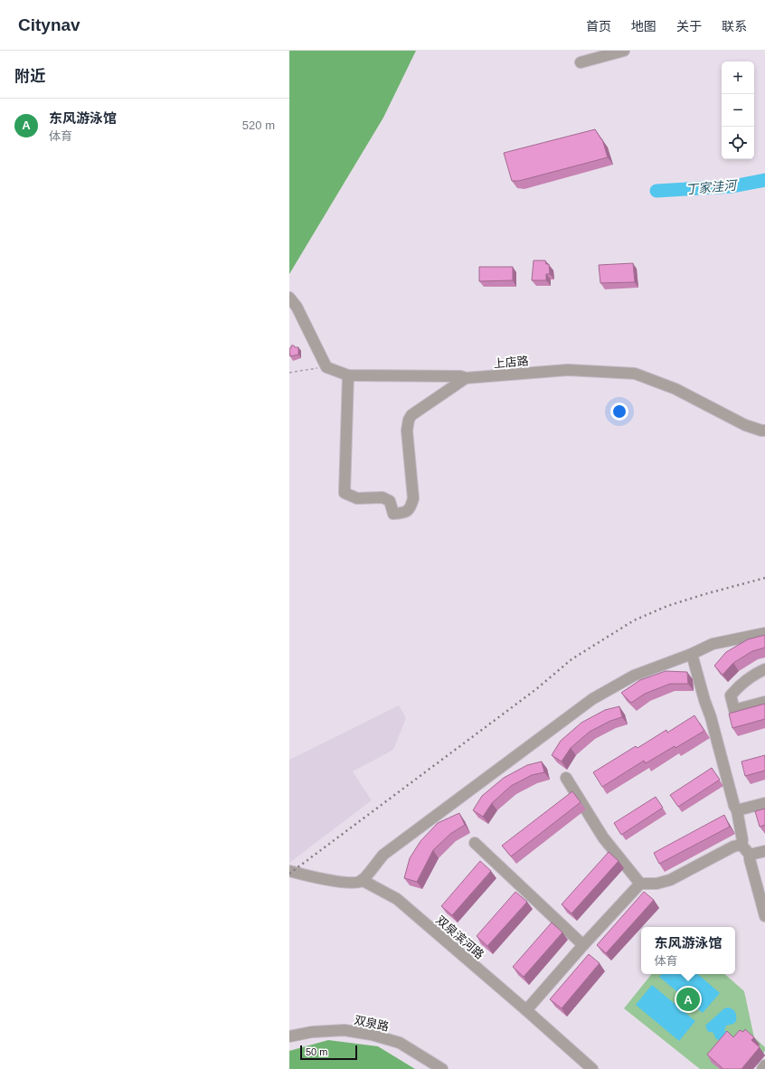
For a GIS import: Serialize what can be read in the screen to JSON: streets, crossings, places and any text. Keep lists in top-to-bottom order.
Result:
{
  "streets": {
    "street": ["上店路", "双泉滨河路", "双泉路"]
  },
  "water": ["丁家洼河"],
  "scale_bar": "50 m",
  "page": {
    "header": "Citynav",
    "nav": [
      "首页",
      "地图",
      "关于",
      "联系"
    ],
    "heading": "附近",
    "map_buttons": ["+", "−"],
    "list": [
      {
        "mark": "A",
        "name": "东风游泳馆",
        "note": "体育",
        "value": "520 m"
      }
    ],
    "popup": ["东风游泳馆", "体育"],
    "pins": "A",
    "scale": "50 m"
  }
}
